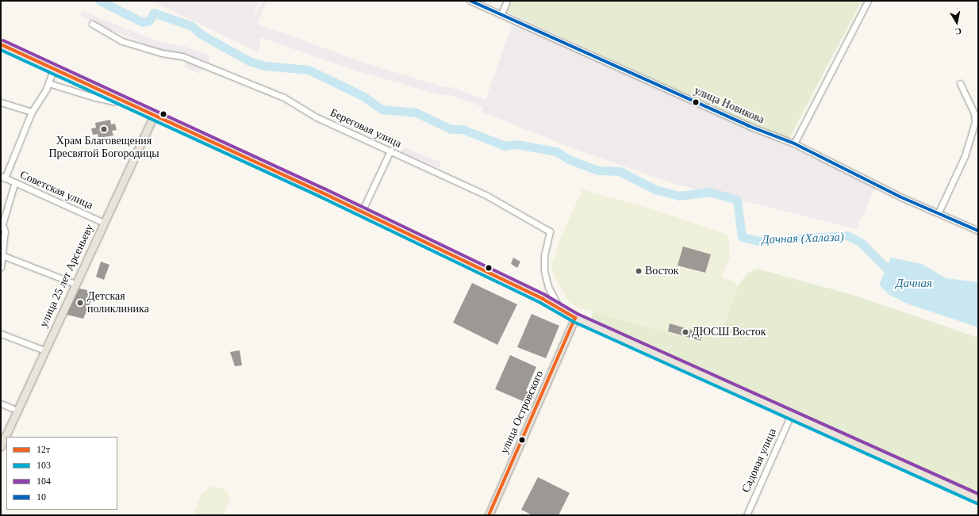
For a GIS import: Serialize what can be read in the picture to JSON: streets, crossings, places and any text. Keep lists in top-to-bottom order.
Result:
{
  "streets": {
    "main road": ["улица 25 лет Арсеньеву", "улица Островского"],
    "street": [
      "улица Новикова",
      "Береговая улица",
      "Советская улица",
      "Садовая улица"
    ]
  },
  "crossings": [
    ["Советская улица", "улица 25 лет Арсеньеву"]
  ],
  "water": ["Дачная (Халаза)", "Дачная"],
  "places": [
    "Храм Благовещения Пресвятой Богородицы",
    "Восток",
    "Детская поликлиника",
    "ДЮСШ Восток"
  ],
  "lines": [
    "transit line 10",
    "transit line 104",
    "transit line 12т",
    "transit line 103"
  ],
  "legend": [
    "12т",
    "103",
    "104",
    "10"
  ],
  "north": "bottom"
}
